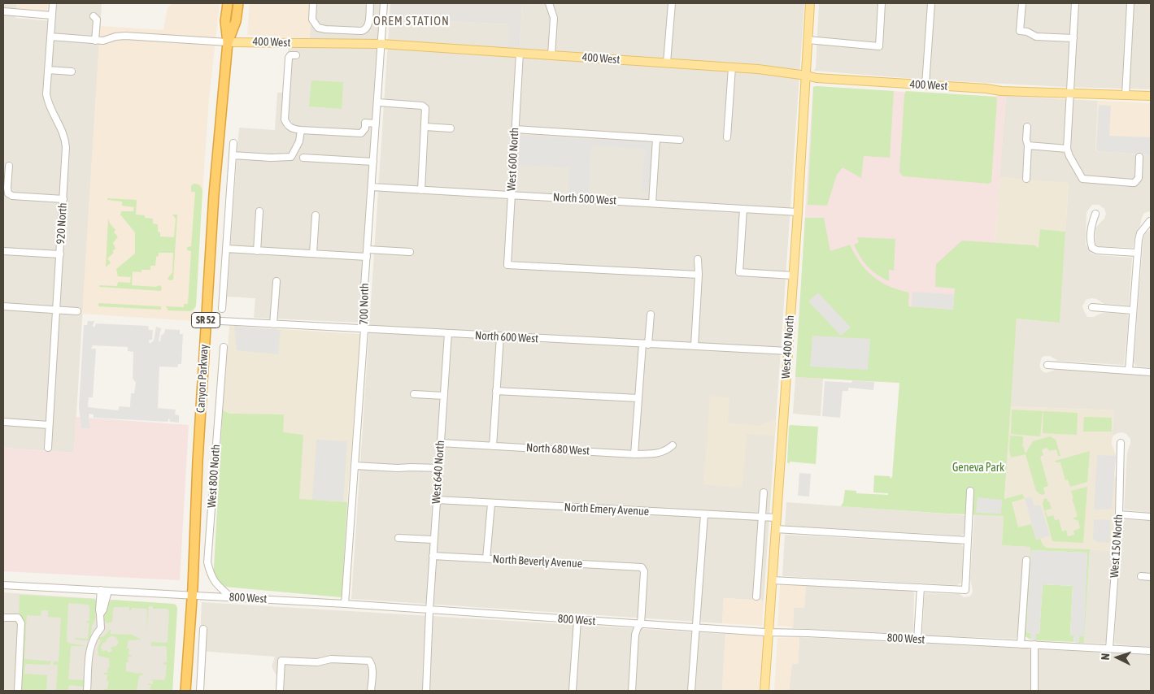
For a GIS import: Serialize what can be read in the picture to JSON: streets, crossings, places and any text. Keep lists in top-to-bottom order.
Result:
{
  "streets": {
    "highway": ["SR 52", "Canyon Parkway"],
    "main road": ["400 West", "West 400 North"],
    "street": [
      "West 600 North",
      "North 500 West",
      "920 North",
      "700 North",
      "North 600 West",
      "North 680 West",
      "West 640 North",
      "West 800 North",
      "North Emery Avenue",
      "West 150 North",
      "North Beverly Avenue",
      "800 West"
    ]
  },
  "crossings": [
    ["400 West", "West 600 North"],
    ["400 West", "920 North"],
    ["400 West", "700 North"],
    ["400 West", "West 400 North"],
    ["400 West", "Canyon Parkway"],
    ["West 600 North", "North 500 West"],
    ["North 500 West", "700 North"],
    ["North 500 West", "West 400 North"],
    ["700 North", "North 600 West"],
    ["700 North", "800 West"],
    ["North 600 West", "West 400 North"],
    ["North 600 West", "Canyon Parkway"],
    ["North 600 West", "West 640 North"],
    ["West 400 North", "North Emery Avenue"],
    ["West 400 North", "800 West"],
    ["Canyon Parkway", "800 West"],
    ["North 680 West", "West 640 North"],
    ["West 640 North", "North Emery Avenue"],
    ["West 640 North", "North Beverly Avenue"],
    ["West 640 North", "800 West"],
    ["West 800 North", "800 West"],
    ["West 150 North", "800 West"],
    ["North Beverly Avenue", "800 West"]
  ],
  "districts": ["OREM STATION"],
  "parks": ["Geneva Park"],
  "north": "left"
}
